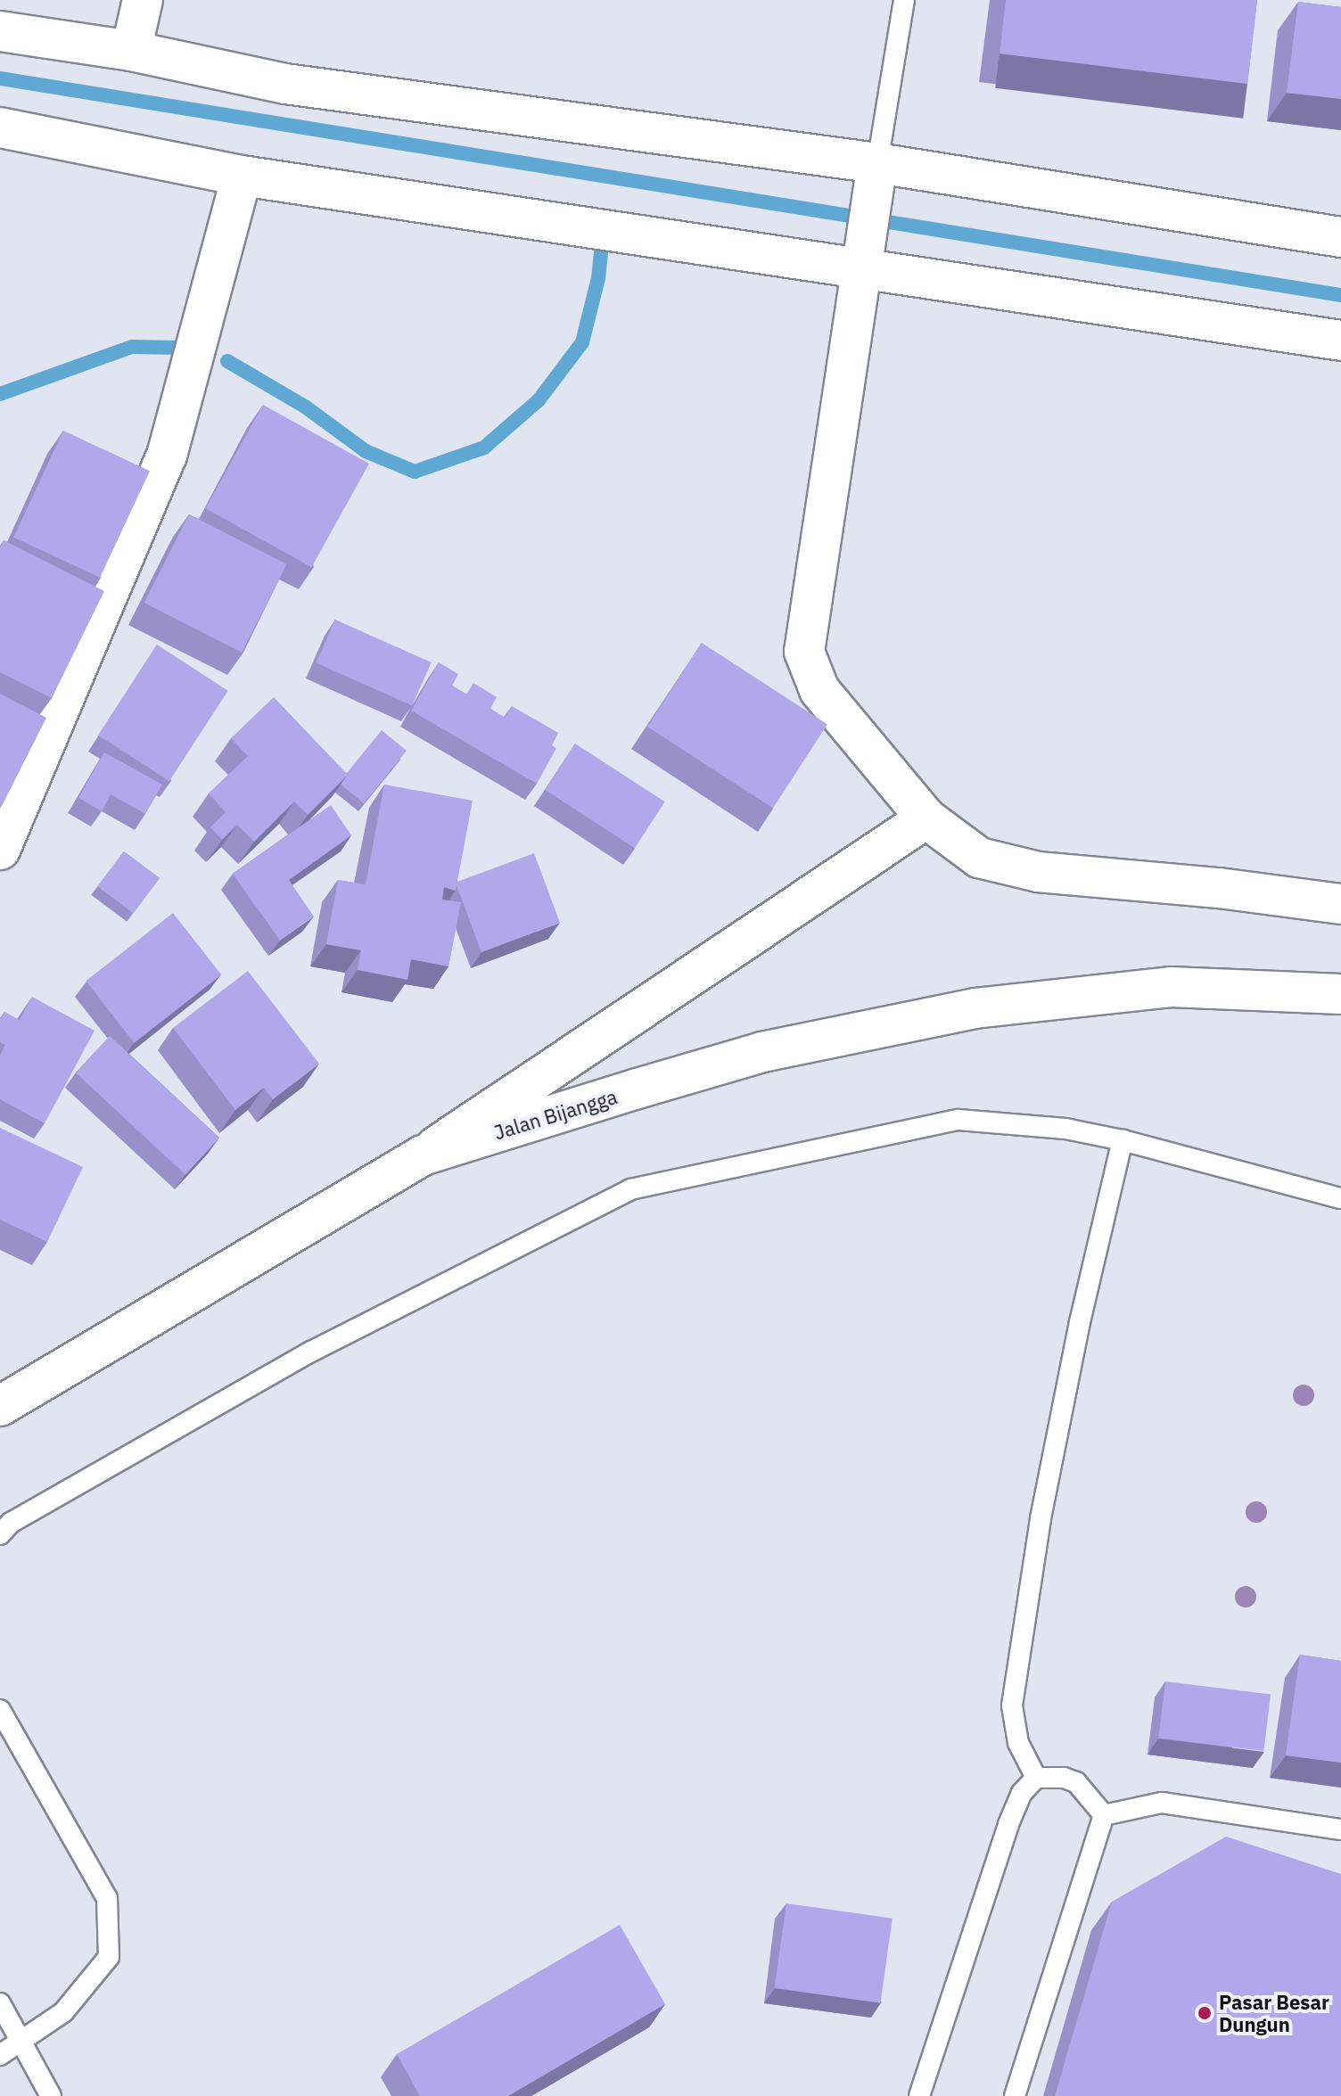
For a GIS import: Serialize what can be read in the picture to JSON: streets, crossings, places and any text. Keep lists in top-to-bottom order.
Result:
{
  "streets": {
    "street": ["Jalan Bijangga"]
  },
  "places": ["Pasar Besar Dungun"]
}
